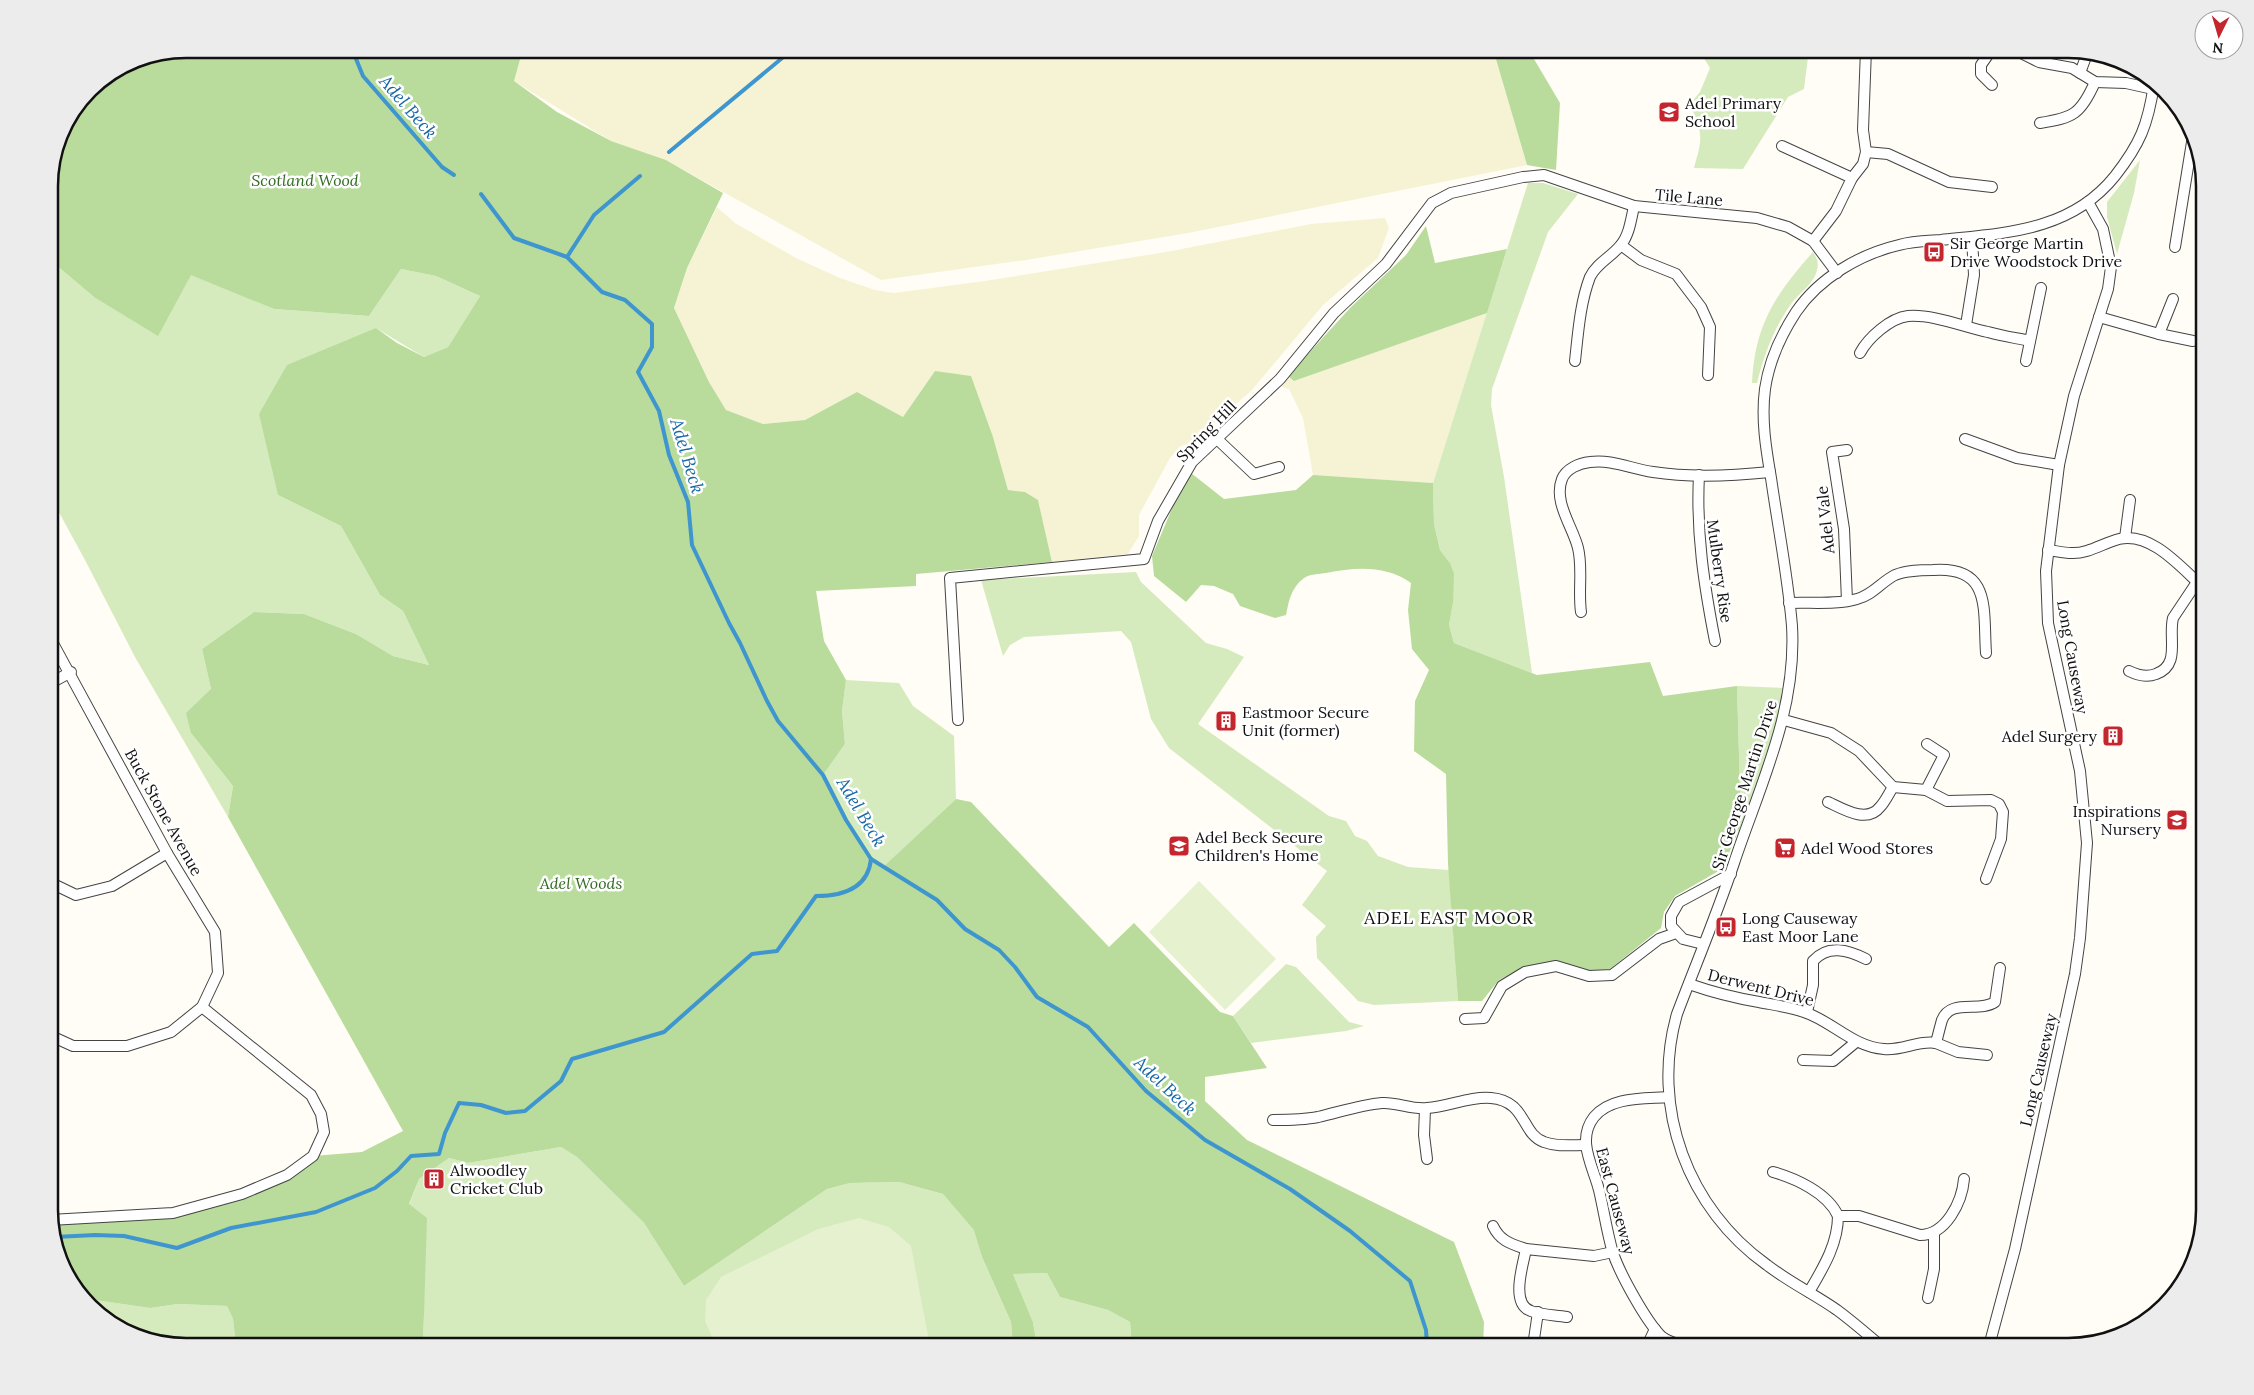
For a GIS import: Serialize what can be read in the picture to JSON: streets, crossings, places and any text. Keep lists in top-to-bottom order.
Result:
{
  "streets": {
    "street": [
      "Tile Lane",
      "Spring Hill",
      "Adel Vale",
      "Mulberry Rise",
      "Long Causeway",
      "Sir George Martin Drive",
      "Buck Stone Avenue",
      "Derwent Drive",
      "East Causeway"
    ]
  },
  "crossings": [
    ["Tile Lane", "Spring Hill"],
    ["Tile Lane", "Sir George Martin Drive"],
    ["Long Causeway", "Sir George Martin Drive"],
    ["Sir George Martin Drive", "Derwent Drive"],
    ["Sir George Martin Drive", "East Causeway"]
  ],
  "districts": ["ADEL EAST MOOR"],
  "water": ["Adel Beck"],
  "parks": ["Scotland Wood", "Adel Woods"],
  "places": {
    "school or university": ["Adel Primary School", "Inspirations Nursery", "Adel Beck Secure Children's Home"],
    "bus stop": ["Sir George Martin Drive Woodstock Drive", "Long Causeway East Moor Lane"],
    "building": ["Eastmoor Secure Unit (former)", "Adel Surgery", "Alwoodley Cricket Club"],
    "supermarket": ["Adel Wood Stores"]
  },
  "north": "bottom"
}
